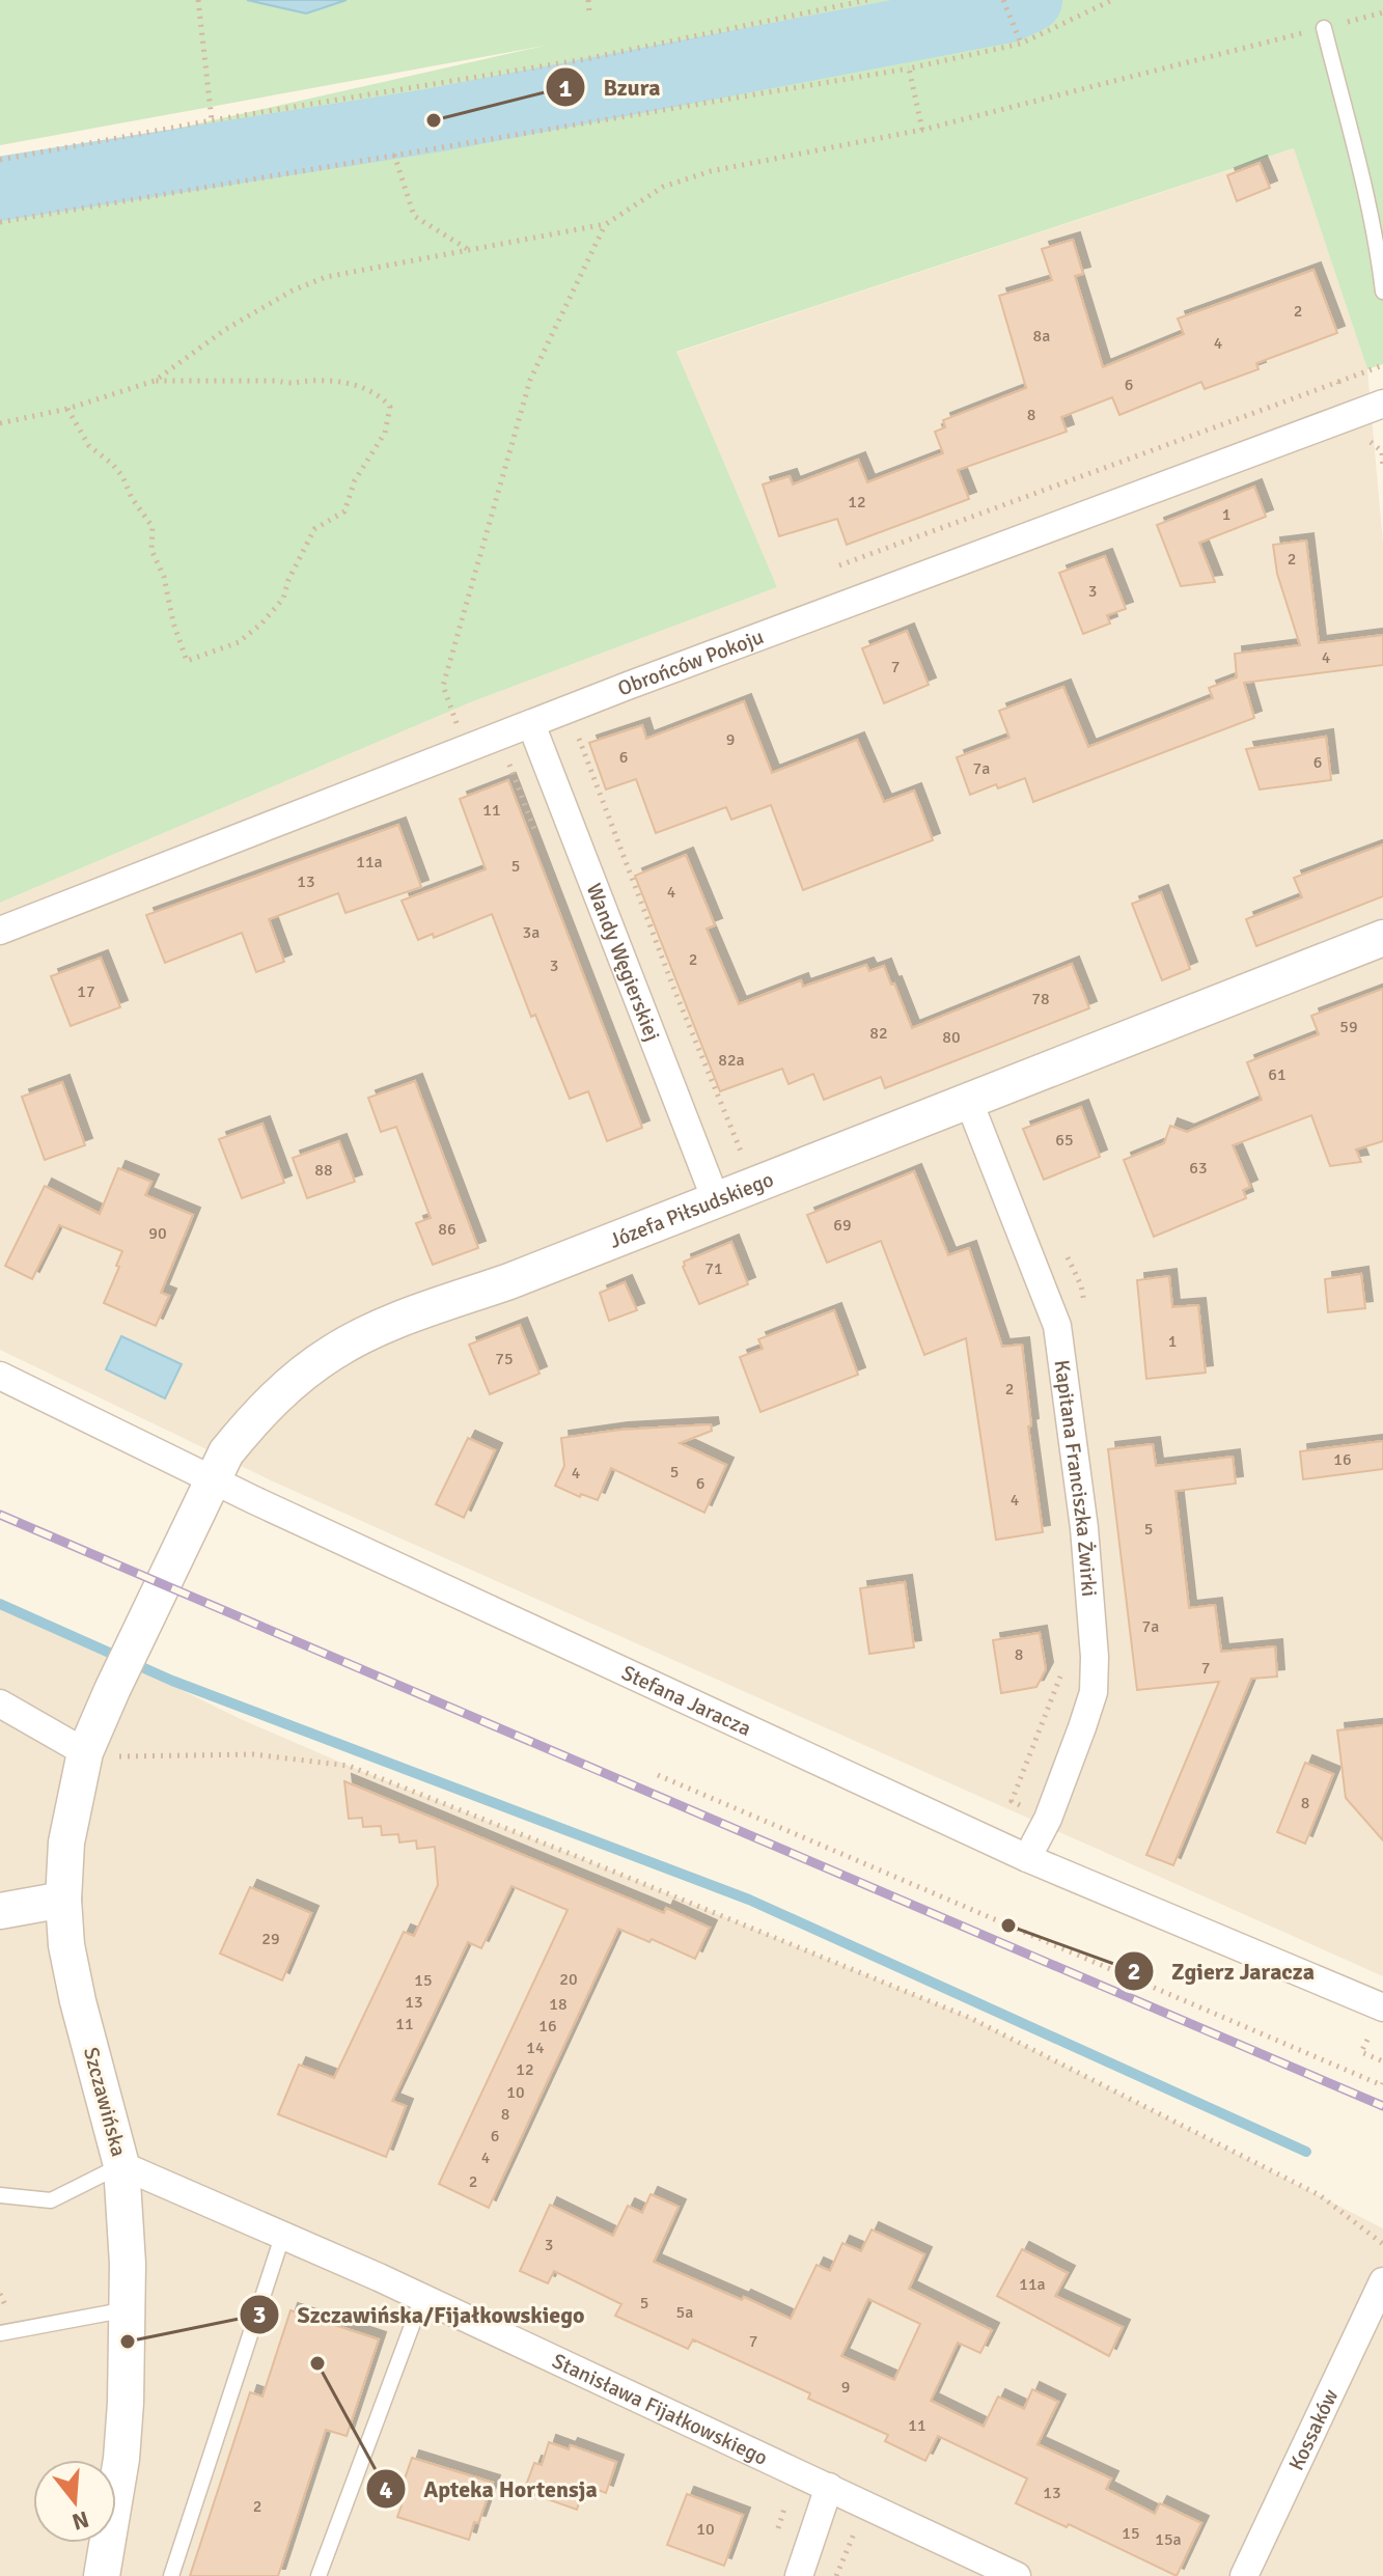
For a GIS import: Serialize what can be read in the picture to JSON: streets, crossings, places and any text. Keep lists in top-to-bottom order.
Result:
{
  "streets": {
    "street": [
      "Obrońców Pokoju",
      "Wandy Węgierskiej",
      "Józefa Piłsudskiego",
      "Kapitana Franciszka Żwirki",
      "Stefana Jaracza",
      "Szczawińska",
      "Stanisława Fijałkowskiego",
      "Kossaków"
    ]
  },
  "crossings": [
    ["Obrońców Pokoju", "Wandy Węgierskiej"],
    ["Wandy Węgierskiej", "Józefa Piłsudskiego"],
    ["Józefa Piłsudskiego", "Kapitana Franciszka Żwirki"],
    ["Józefa Piłsudskiego", "Stefana Jaracza"],
    ["Józefa Piłsudskiego", "Szczawińska"],
    ["Kapitana Franciszka Żwirki", "Stefana Jaracza"],
    ["Szczawińska", "Stanisława Fijałkowskiego"]
  ],
  "places": [
    "Bzura",
    "Zgierz Jaracza",
    "Szczawińska/Fijałkowskiego",
    "Apteka Hortensja"
  ],
  "house_numbers": [
    "2",
    "8a",
    "4",
    "6",
    "8",
    "12",
    "1",
    "2",
    "3",
    "4",
    "7",
    "9",
    "6",
    "6",
    "7a",
    "11",
    "11a",
    "5",
    "13",
    "4",
    "3a",
    "2",
    "3",
    "17",
    "78",
    "59",
    "82",
    "80",
    "82a",
    "61",
    "65",
    "63",
    "88",
    "69",
    "86",
    "90",
    "71",
    "1",
    "75",
    "2",
    "16",
    "5",
    "4",
    "6",
    "4",
    "5",
    "7a",
    "8",
    "7",
    "8",
    "29",
    "20",
    "15",
    "13",
    "18",
    "11",
    "16",
    "14",
    "12",
    "10",
    "8",
    "6",
    "4",
    "2",
    "3",
    "11a",
    "5",
    "5a",
    "7",
    "9",
    "11",
    "13",
    "2",
    "10",
    "15",
    "15a"
  ],
  "north": "bottom"
}
